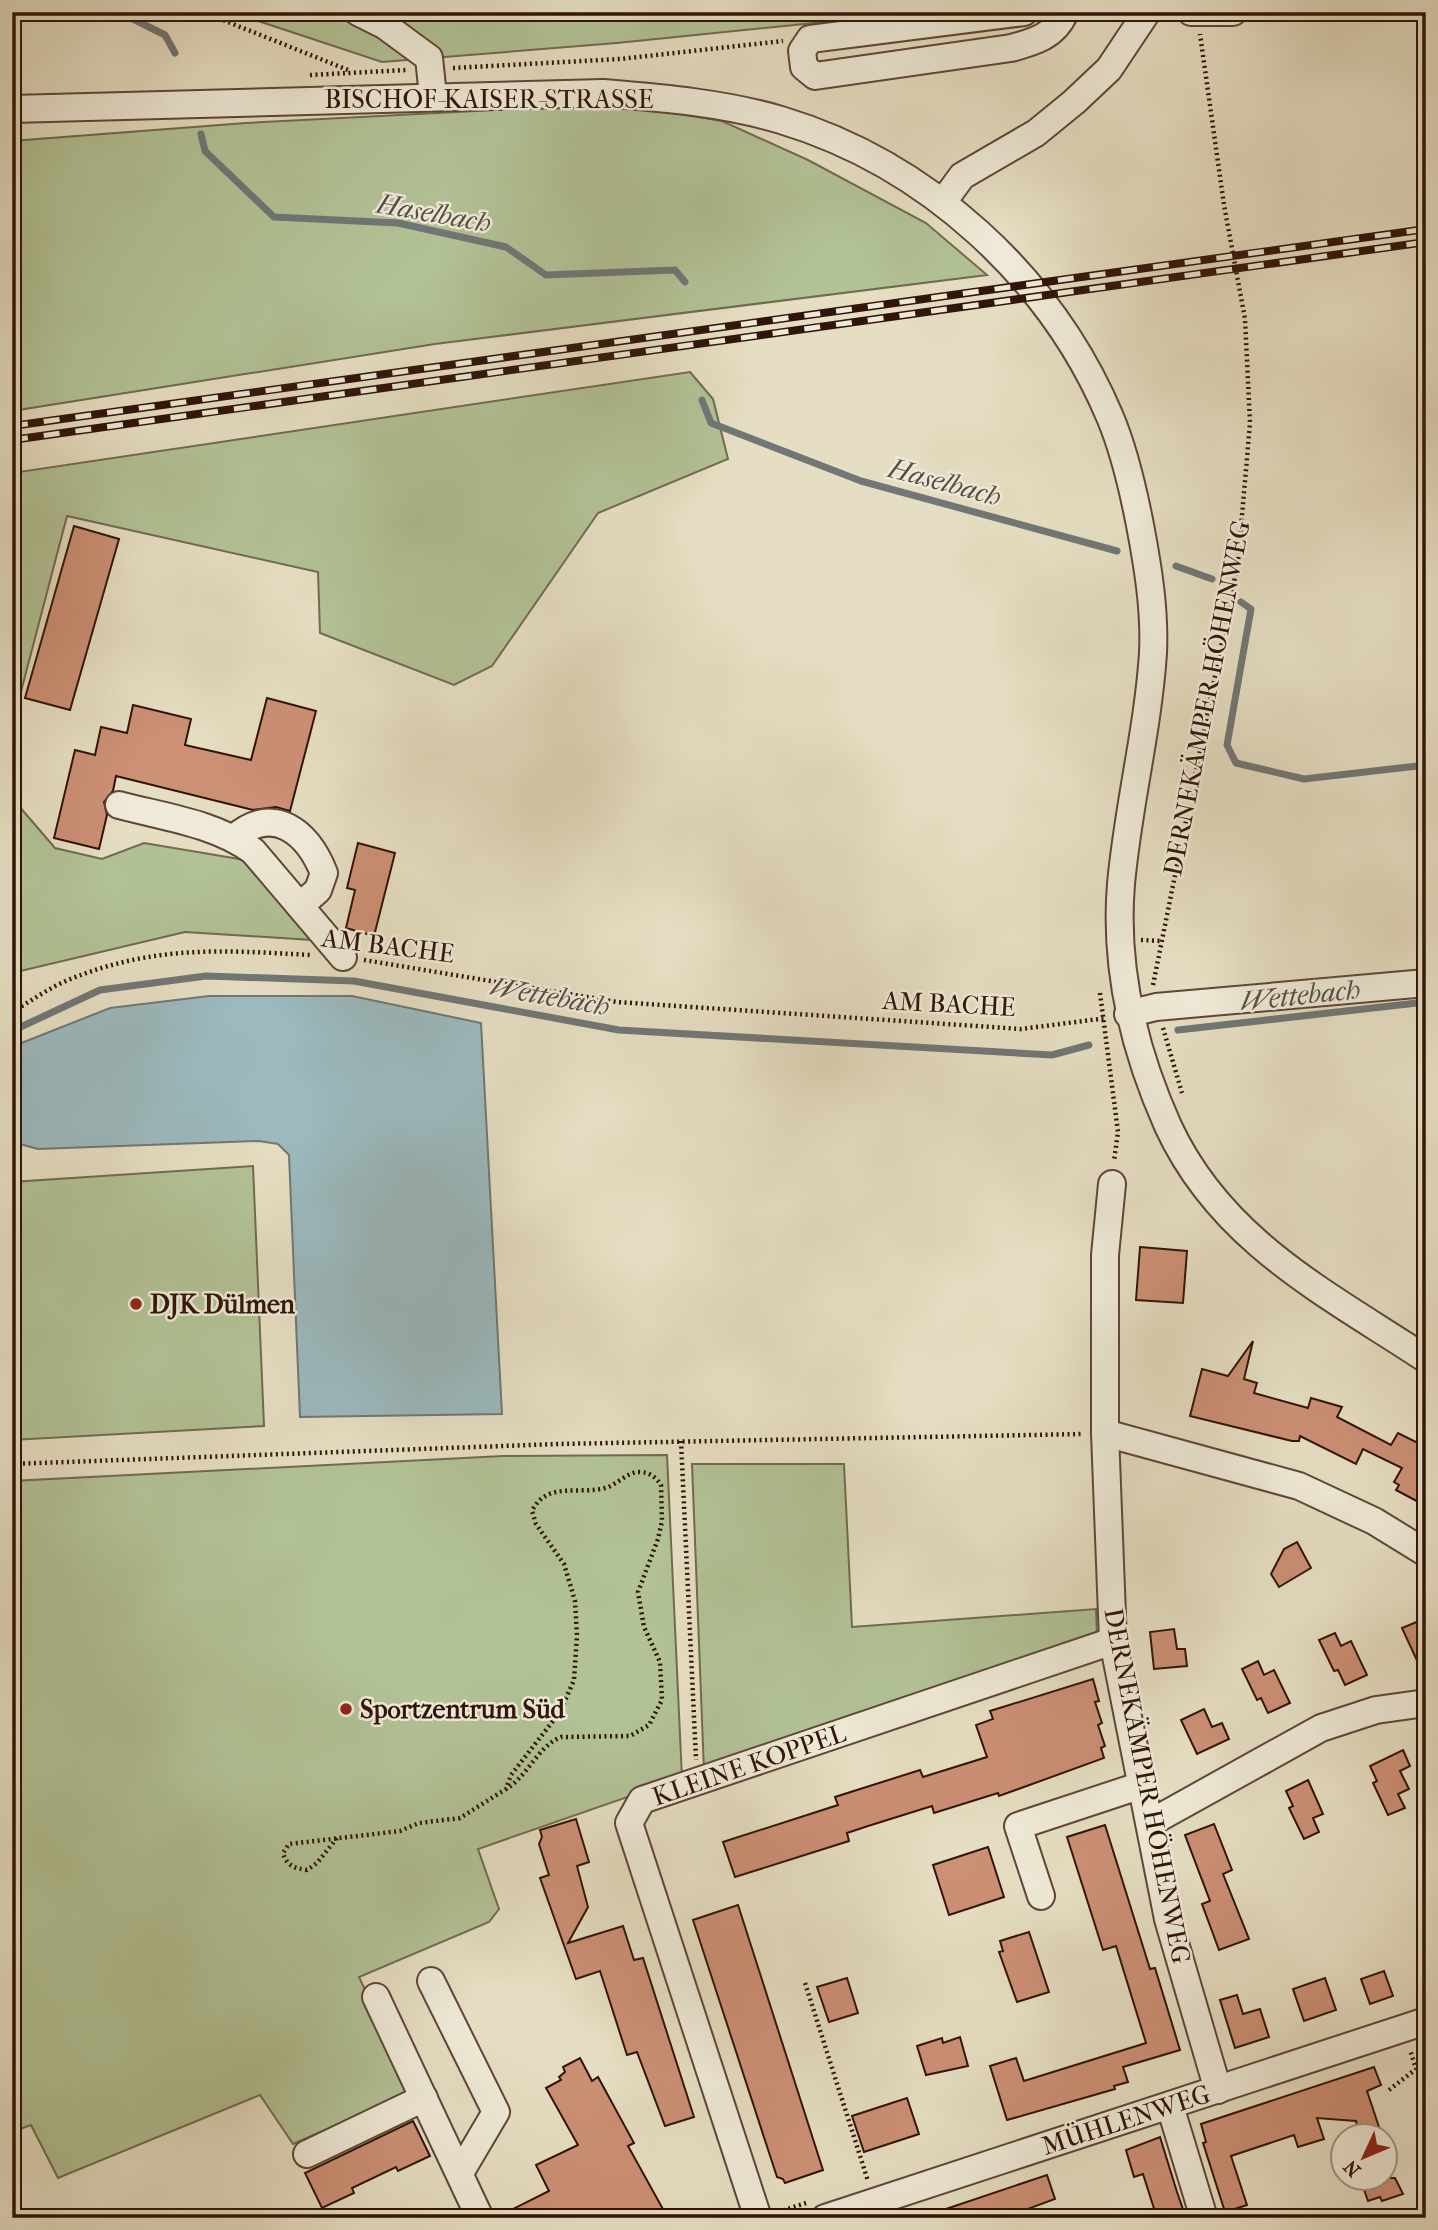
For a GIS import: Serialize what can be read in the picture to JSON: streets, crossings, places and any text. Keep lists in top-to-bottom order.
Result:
{
  "streets": {
    "street": [
      "BISCHOF-KAISER-STRASSE",
      "DERNEKÄMPER HÖHENWEG",
      "KLEINE KOPPEL",
      "MÜHLENWEG"
    ],
    "path": ["AM BACHE"]
  },
  "crossings": [
    ["BISCHOF-KAISER-STRASSE", "AM BACHE"],
    ["DERNEKÄMPER HÖHENWEG", "KLEINE KOPPEL"],
    ["DERNEKÄMPER HÖHENWEG", "MÜHLENWEG"]
  ],
  "water": ["Haselbach", "Wettebach"],
  "places": ["DJK Dülmen", "Sportzentrum Süd"],
  "north": "bottom left"
}
